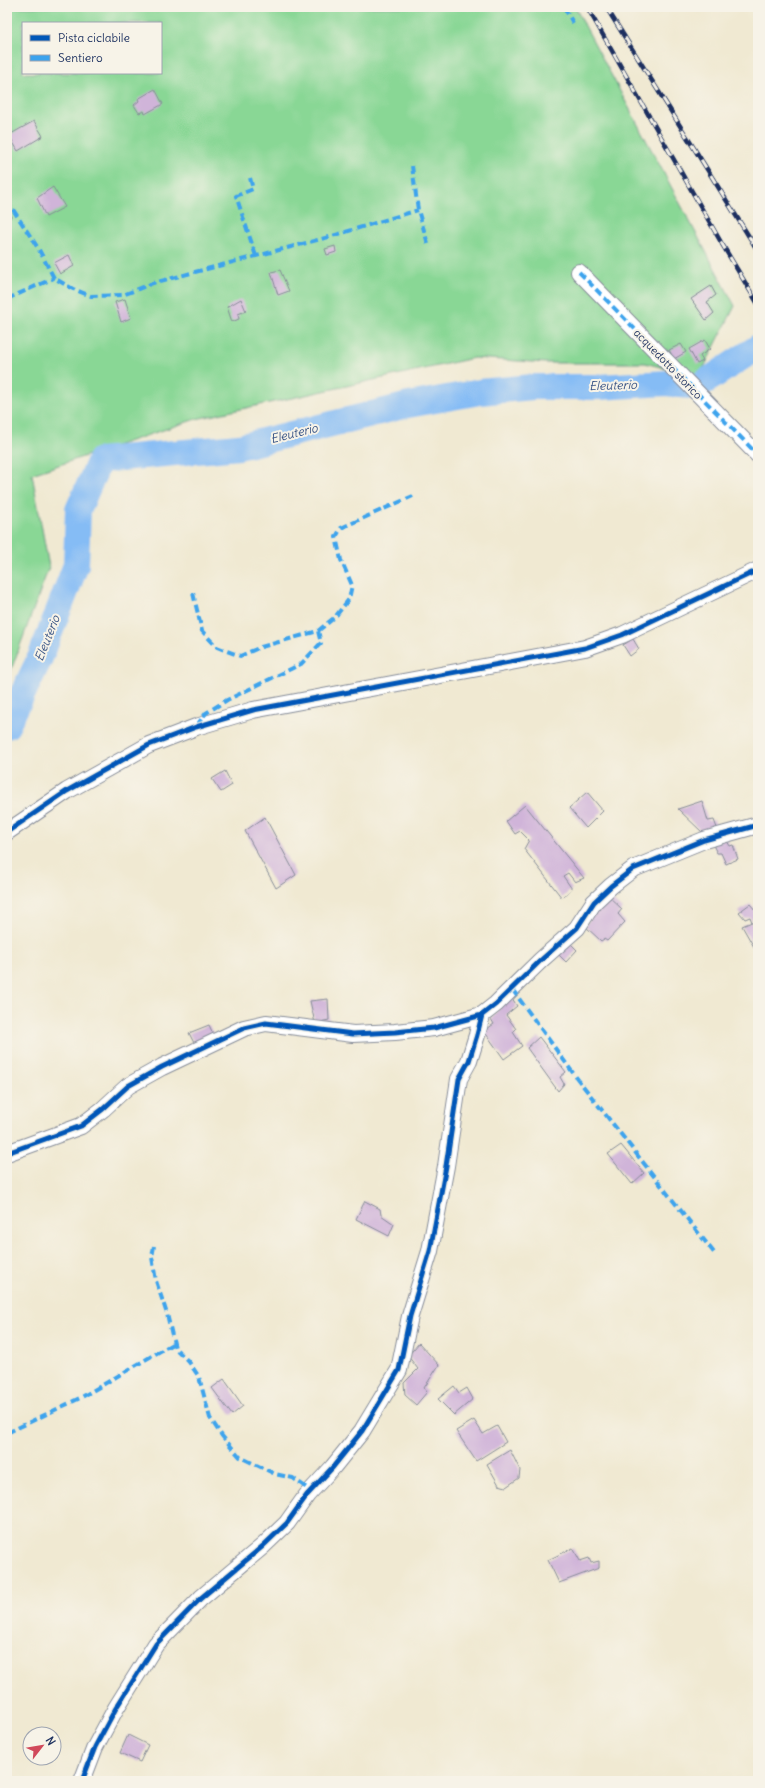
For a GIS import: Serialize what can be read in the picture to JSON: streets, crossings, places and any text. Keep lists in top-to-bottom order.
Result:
{
  "streets": {
    "street": ["acquedotto storico"]
  },
  "water": ["Eleuterio"],
  "legend": ["Pista ciclabile", "Sentiero"],
  "north": "top right"
}
